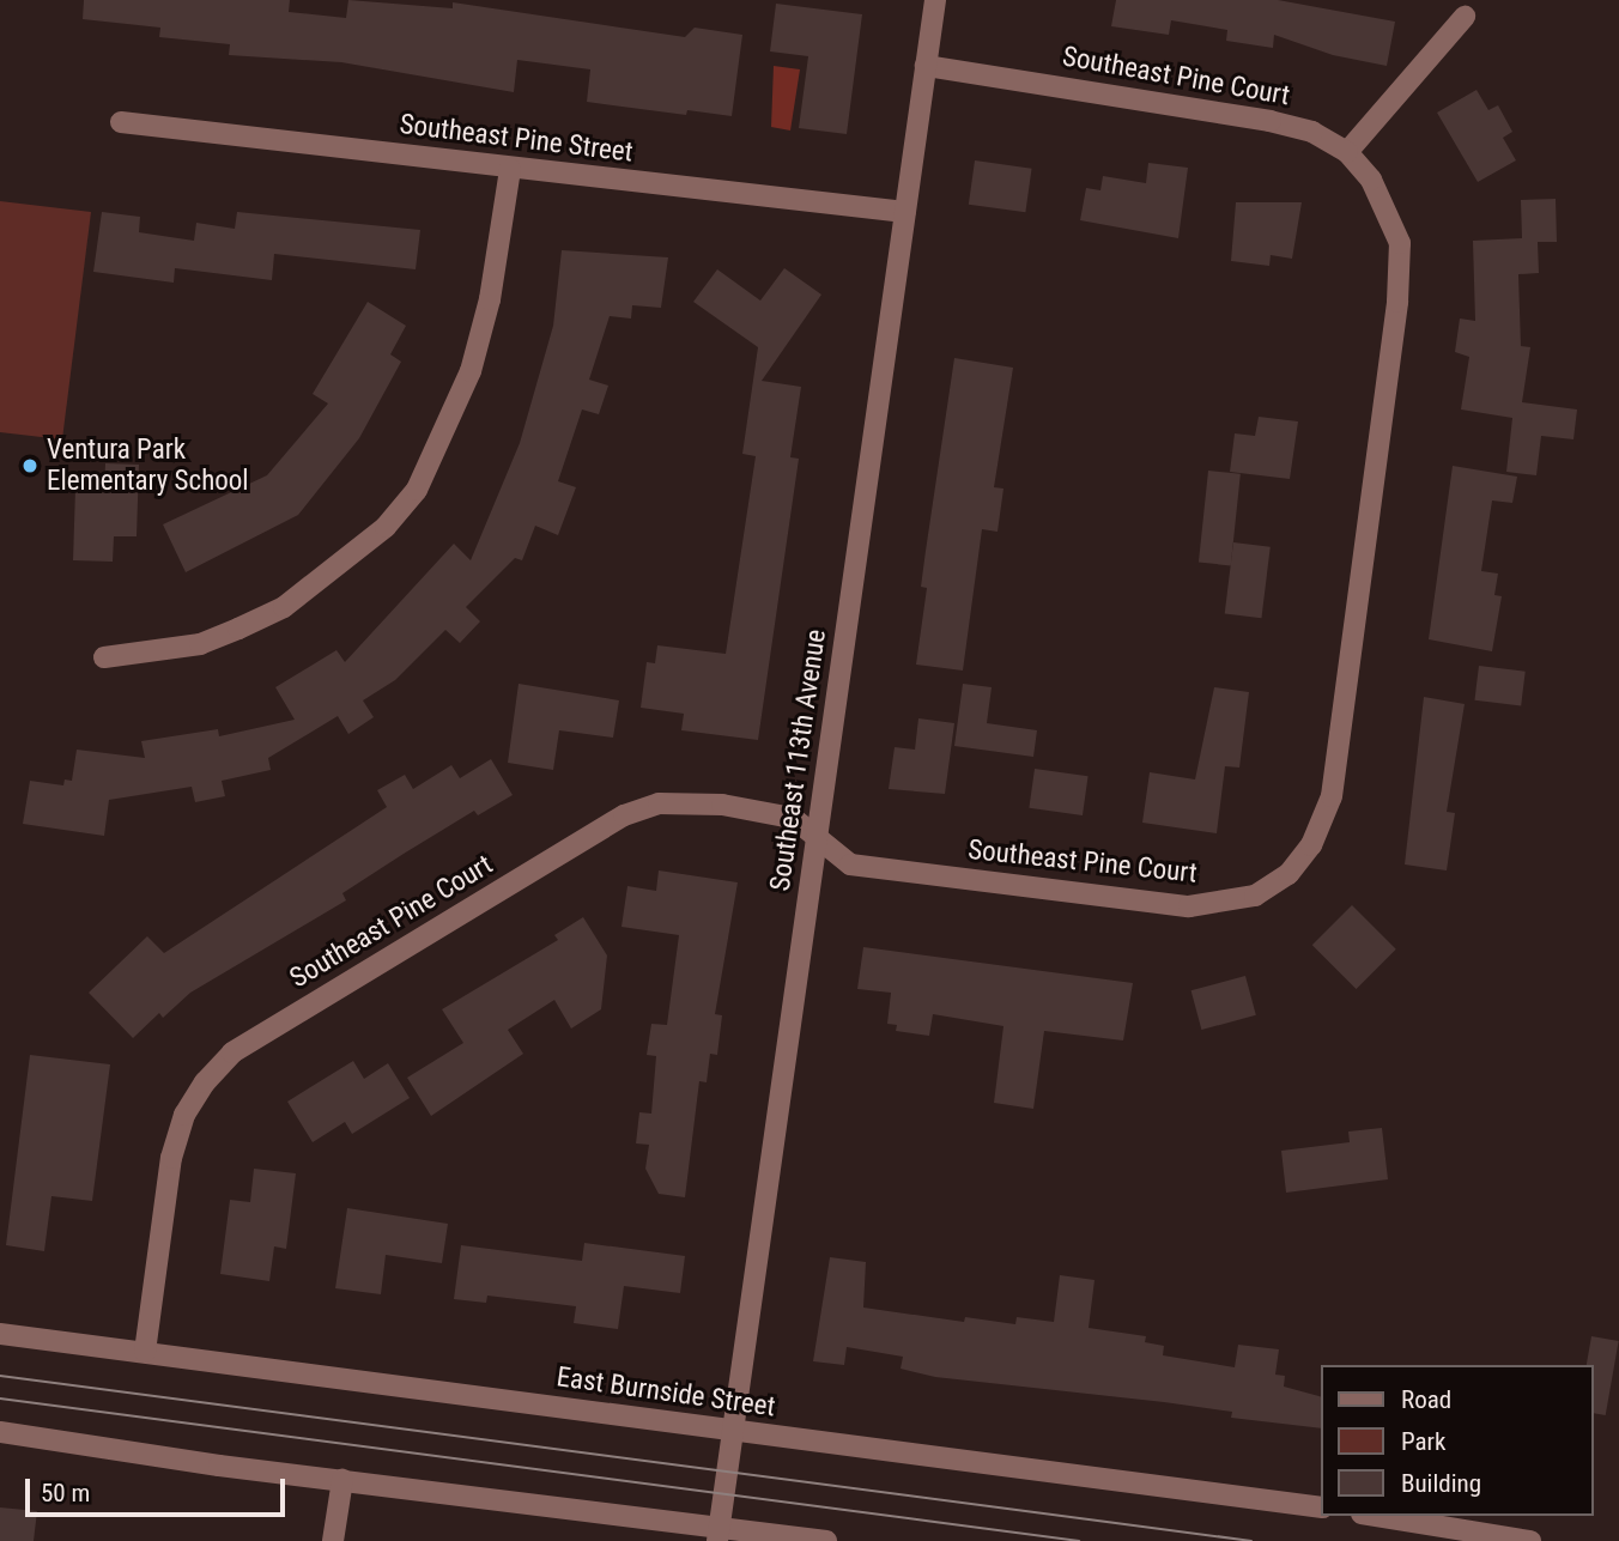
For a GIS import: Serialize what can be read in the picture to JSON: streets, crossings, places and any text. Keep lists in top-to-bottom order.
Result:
{
  "streets": {
    "street": [
      "Southeast Pine Court",
      "Southeast Pine Street",
      "Southeast 113th Avenue",
      "East Burnside Street"
    ]
  },
  "crossings": [
    ["Southeast Pine Court", "Southeast 113th Avenue"],
    ["Southeast Pine Court", "East Burnside Street"],
    ["Southeast Pine Street", "Southeast 113th Avenue"],
    ["Southeast 113th Avenue", "East Burnside Street"]
  ],
  "places": ["Ventura Park Elementary School"],
  "legend": ["Road", "Park", "Building"],
  "scale_bar": "50 m"
}
